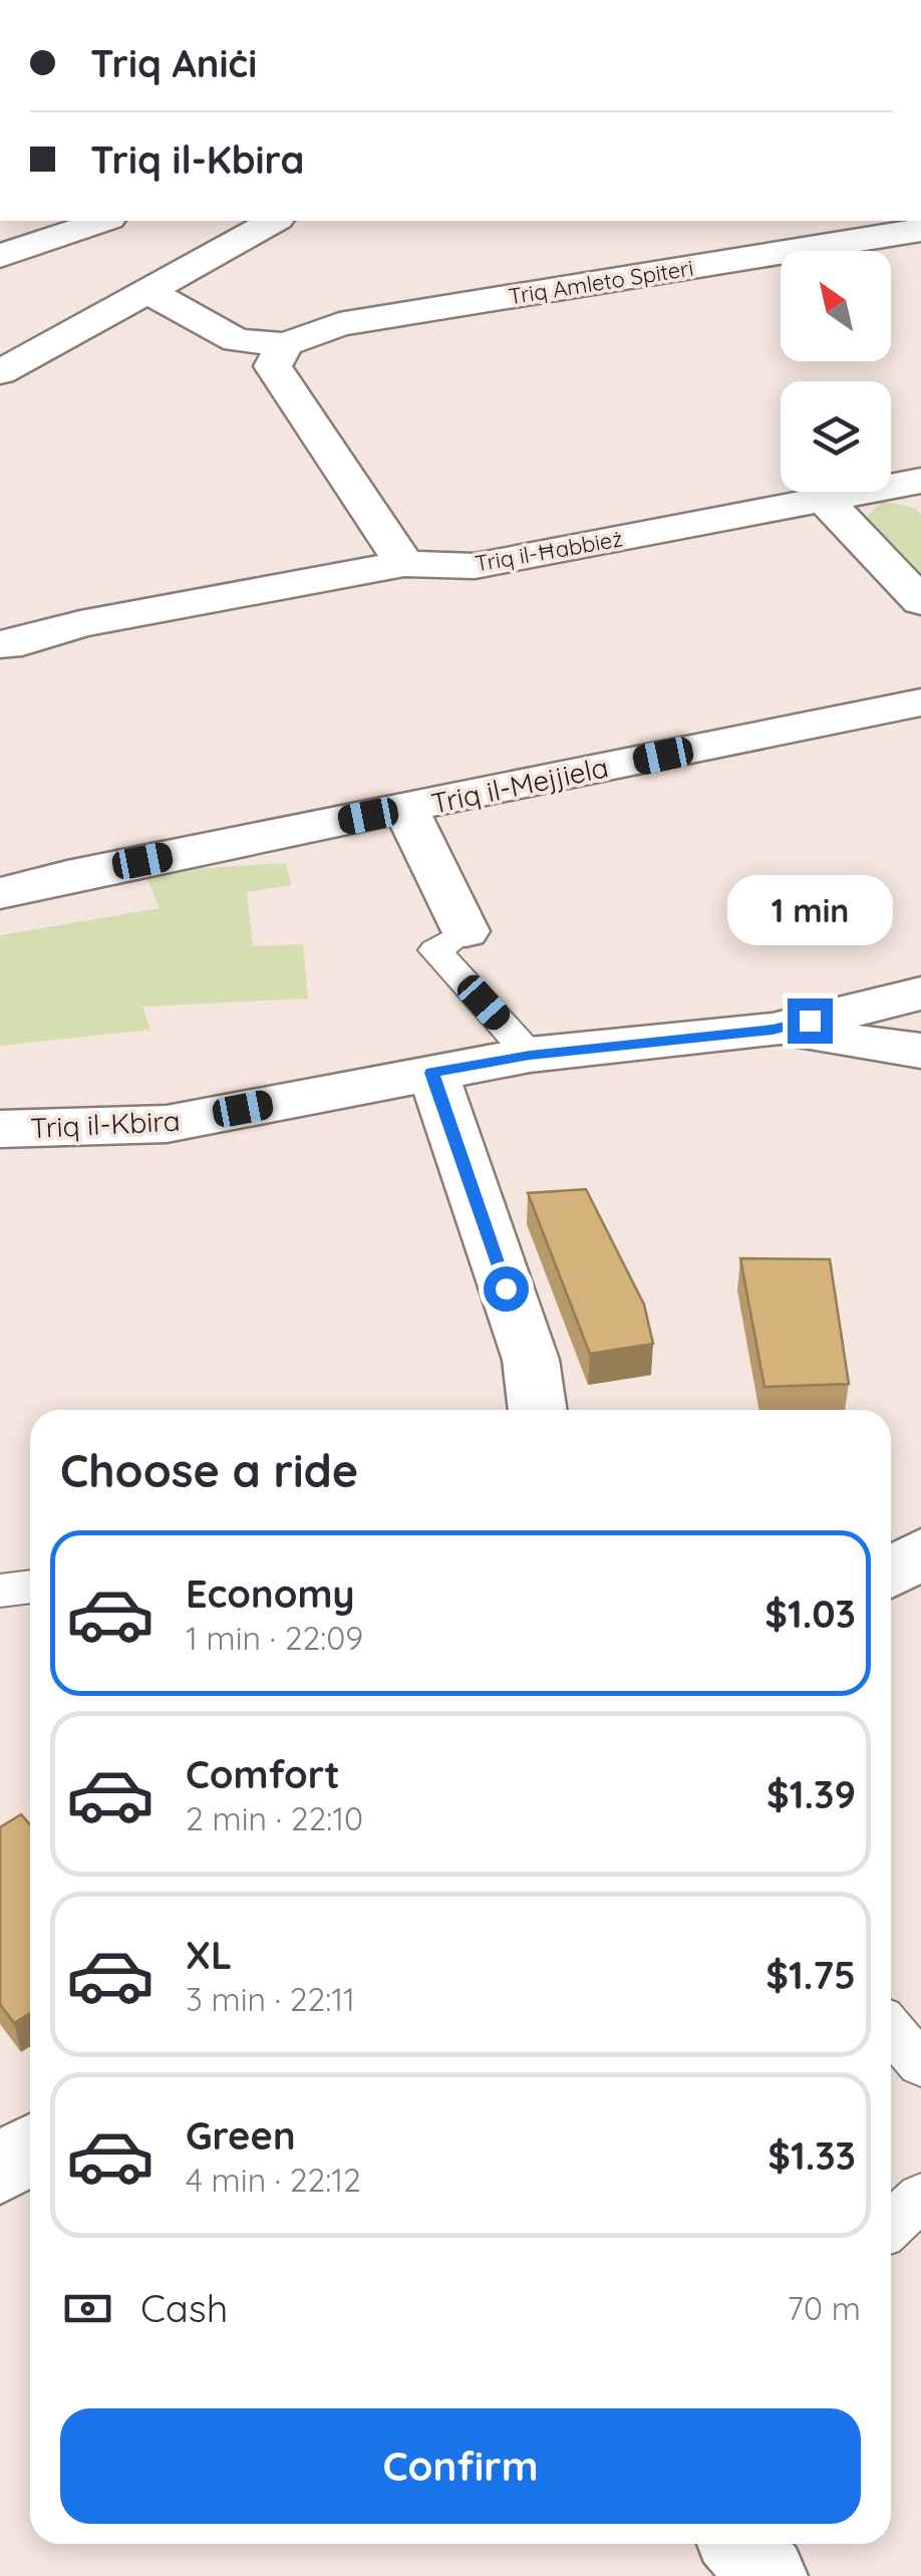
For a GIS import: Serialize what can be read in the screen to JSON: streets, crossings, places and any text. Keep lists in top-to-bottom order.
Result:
{
  "streets": {
    "street": [
      "Triq Amleto Spiteri",
      "Triq il-Ħabbież",
      "Triq il-Mejjiela",
      "Triq il-Kbira"
    ]
  },
  "north": "top left",
  "page": {
    "banner": ["Triq Aniċi", "Triq il-Kbira"],
    "bubble": "1 min",
    "heading": "Choose a ride",
    "list": [
      {
        "name": "Economy",
        "note": "1 min · 22:09",
        "value": "$1.03"
      },
      {
        "name": "Comfort",
        "note": "2 min · 22:10",
        "value": "$1.39"
      },
      {
        "name": "XL",
        "note": "3 min · 22:11",
        "value": "$1.75"
      },
      {
        "name": "Green",
        "note": "4 min · 22:12",
        "value": "$1.33"
      }
    ],
    "pay": ["Cash", "70 m"],
    "buttons": "Confirm"
  }
}
